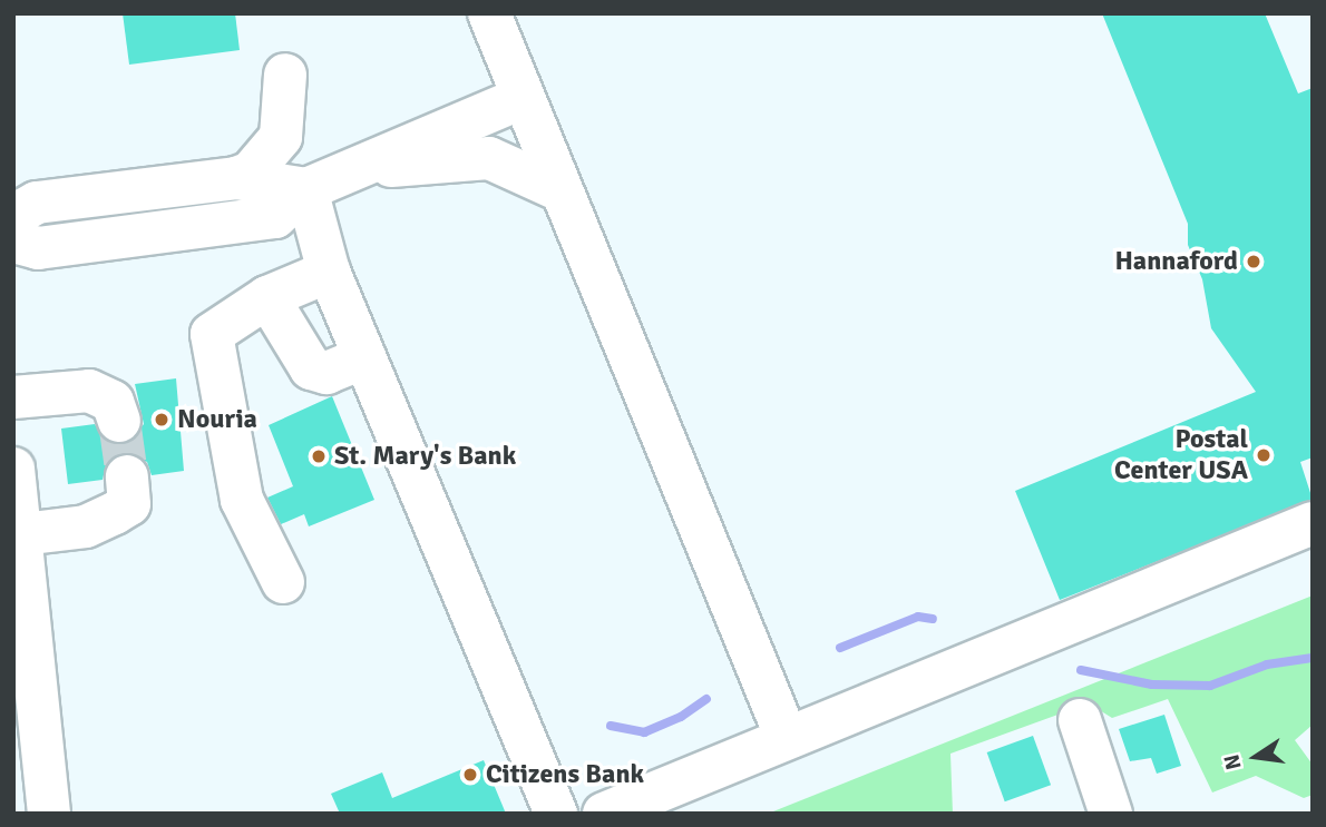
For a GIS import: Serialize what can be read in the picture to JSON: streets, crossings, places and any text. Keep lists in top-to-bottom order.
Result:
{
  "places": [
    "Hannaford",
    "Nouria",
    "Postal Center USA",
    "St. Mary's Bank",
    "Citizens Bank"
  ],
  "north": "left"
}
